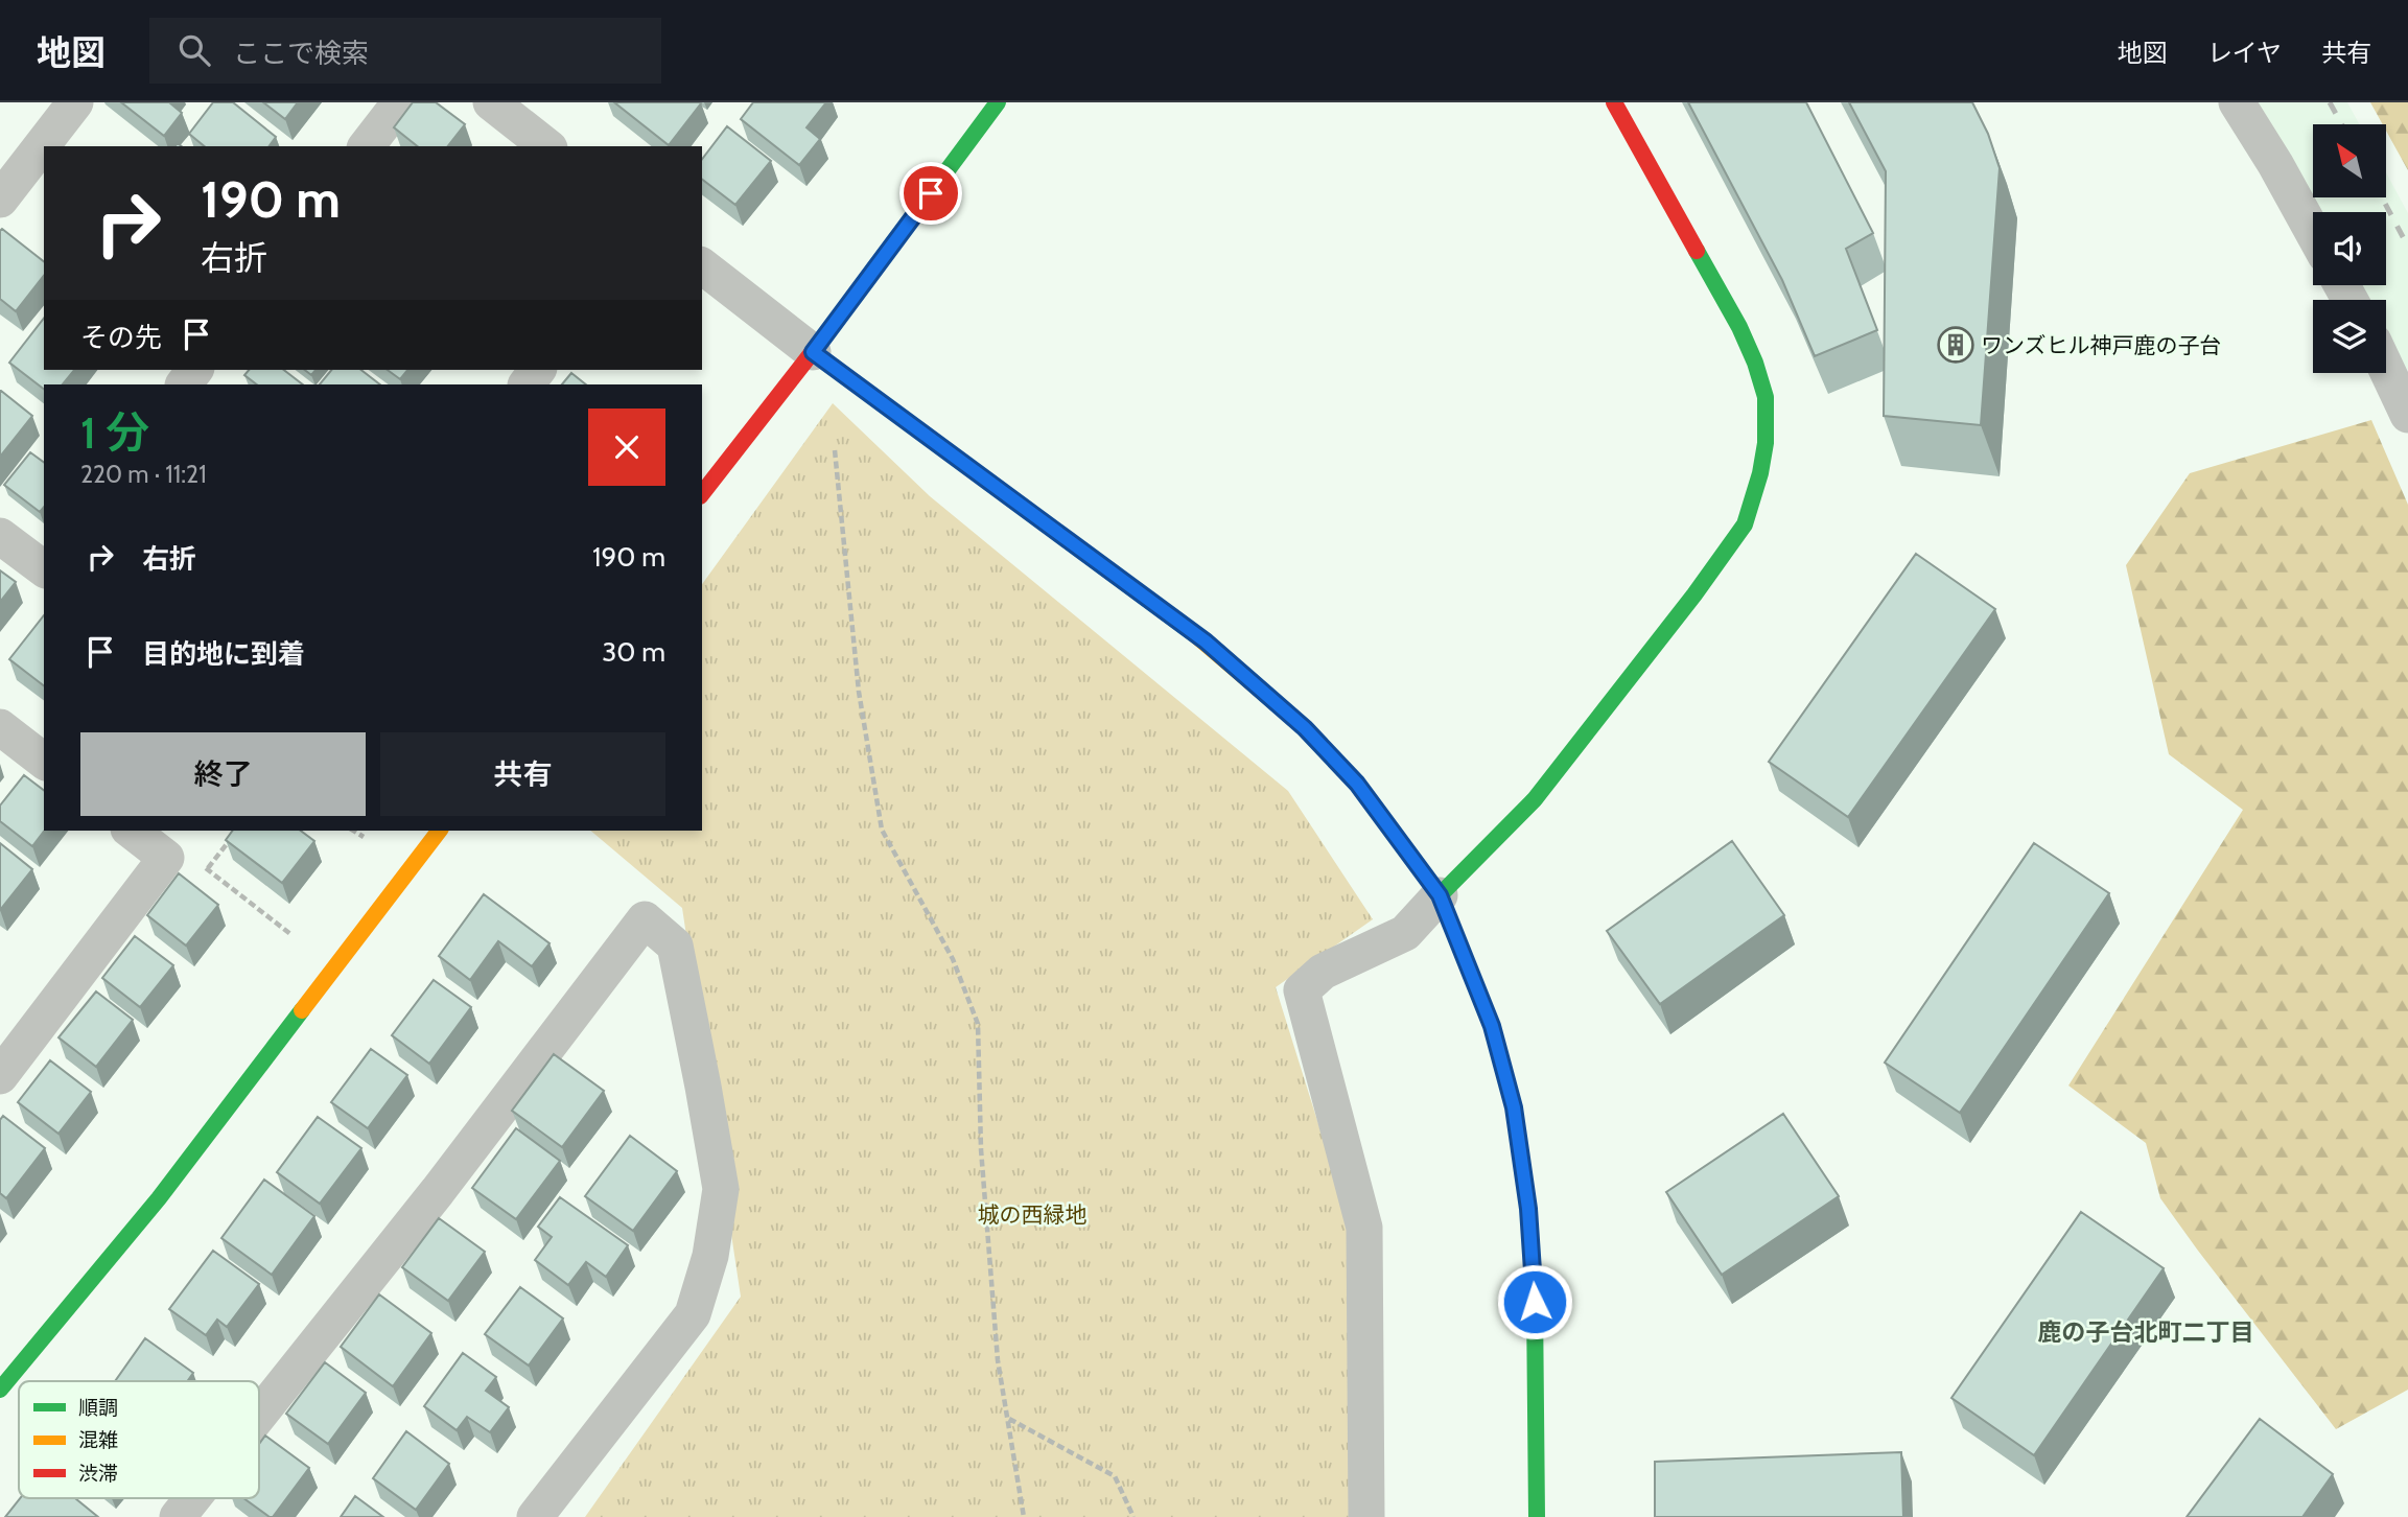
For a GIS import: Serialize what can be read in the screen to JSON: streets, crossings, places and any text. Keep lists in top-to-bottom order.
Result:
{
  "districts": ["鹿の子台北町二丁目"],
  "parks": ["城の西緑地"],
  "places": {
    "building": ["ワンズヒル神戸鹿の子台"]
  },
  "legend": ["順調", "混雑", "渋滞"],
  "north": "top left",
  "page": {
    "header": "地図",
    "search": "ここで検索",
    "nav": ["地図", "レイヤ", "共有"],
    "turn": ["190 m", "右折"],
    "then": "その先",
    "heading": ["1 分", "220 m · 11:21"],
    "list": [
      {
        "name": "右折",
        "value": "190 m"
      },
      {
        "name": "目的地に到着",
        "value": "30 m"
      }
    ],
    "buttons": ["終了", "共有"]
  }
}
